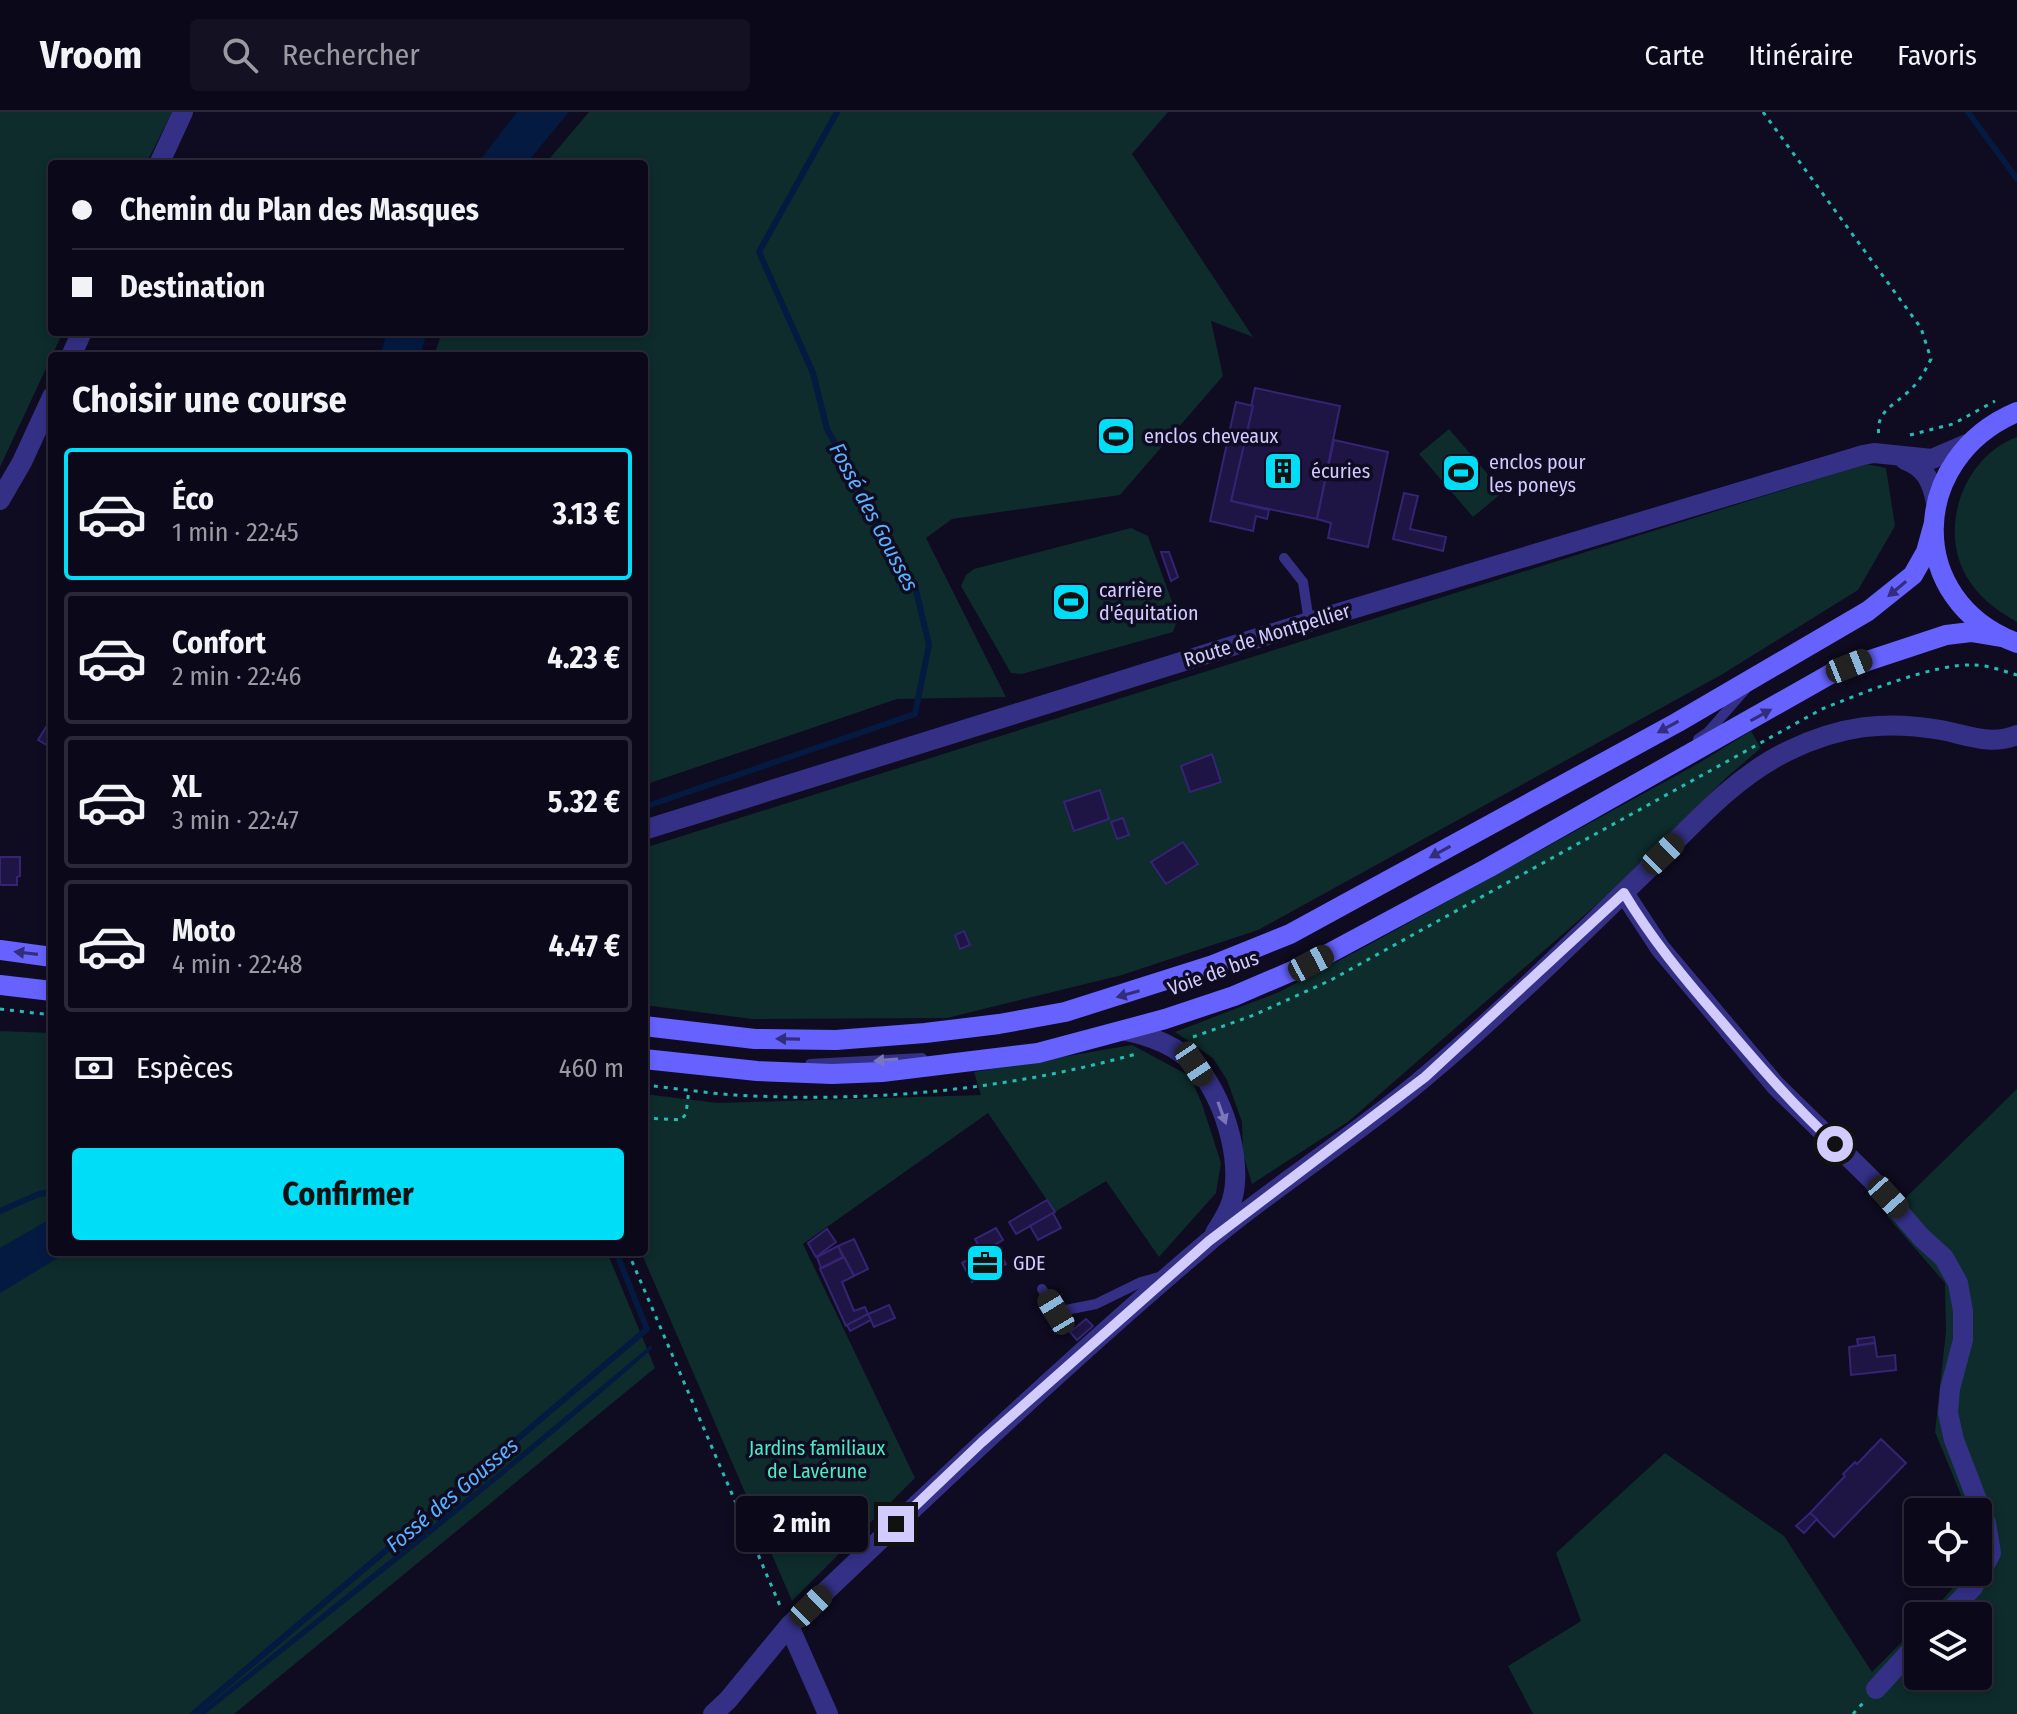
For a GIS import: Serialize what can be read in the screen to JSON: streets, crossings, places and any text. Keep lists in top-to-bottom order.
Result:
{
  "streets": {
    "street": ["Route de Montpellier"],
    "lane": ["Voie de bus"]
  },
  "one_way": ["Voie de bus"],
  "water": ["Fossé des Gousses"],
  "parks": ["Jardins familiaux de Lavérune"],
  "places": {
    "sports": ["enclos cheveaux", "enclos pour les poneys", "carrière d'équitation"],
    "building": ["écuries"],
    "office": ["GDE"]
  },
  "page": {
    "header": "Vroom",
    "search": "Rechercher",
    "nav": ["Carte", "Itinéraire", "Favoris"],
    "banner": ["Chemin du Plan des Masques", "Destination"],
    "heading": "Choisir une course",
    "list": [
      {
        "name": "Éco",
        "note": "1 min · 22:45",
        "value": "3.13 €"
      },
      {
        "name": "Confort",
        "note": "2 min · 22:46",
        "value": "4.23 €"
      },
      {
        "name": "XL",
        "note": "3 min · 22:47",
        "value": "5.32 €"
      },
      {
        "name": "Moto",
        "note": "4 min · 22:48",
        "value": "4.47 €"
      }
    ],
    "pay": ["Espèces", "460 m"],
    "buttons": "Confirmer",
    "bubble": "2 min"
  }
}
